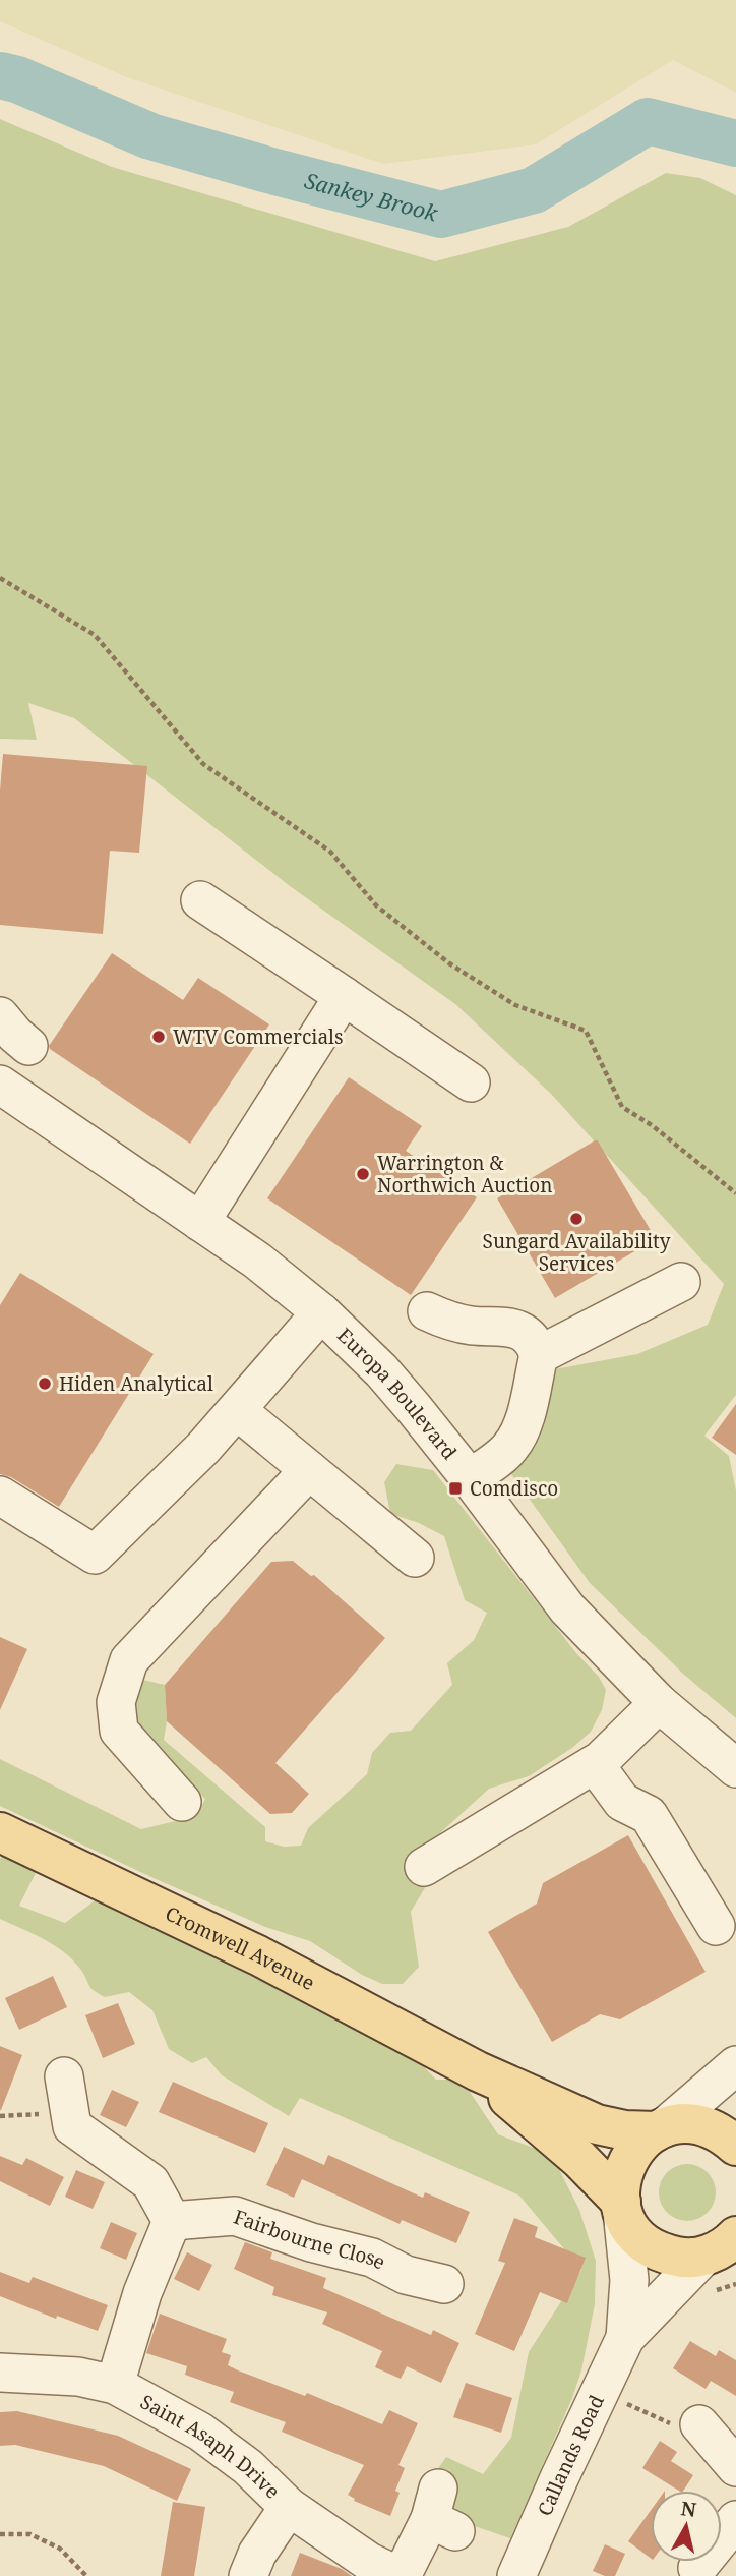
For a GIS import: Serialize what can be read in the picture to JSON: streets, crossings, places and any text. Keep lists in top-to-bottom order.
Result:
{
  "streets": {
    "main road": ["Cromwell Avenue"],
    "street": [
      "Europa Boulevard",
      "Fairbourne Close",
      "Saint Asaph Drive",
      "Callands Road"
    ]
  },
  "crossings": [
    ["Cromwell Avenue", "Callands Road"]
  ],
  "water": ["Sankey Brook"],
  "places": {
    "other": [
      "WTV Commercials",
      "Warrington & Northwich Auction",
      "Sungard Availability Services",
      "Hiden Analytical"
    ],
    "transit": ["Comdisco"]
  },
  "north": "top"
}
